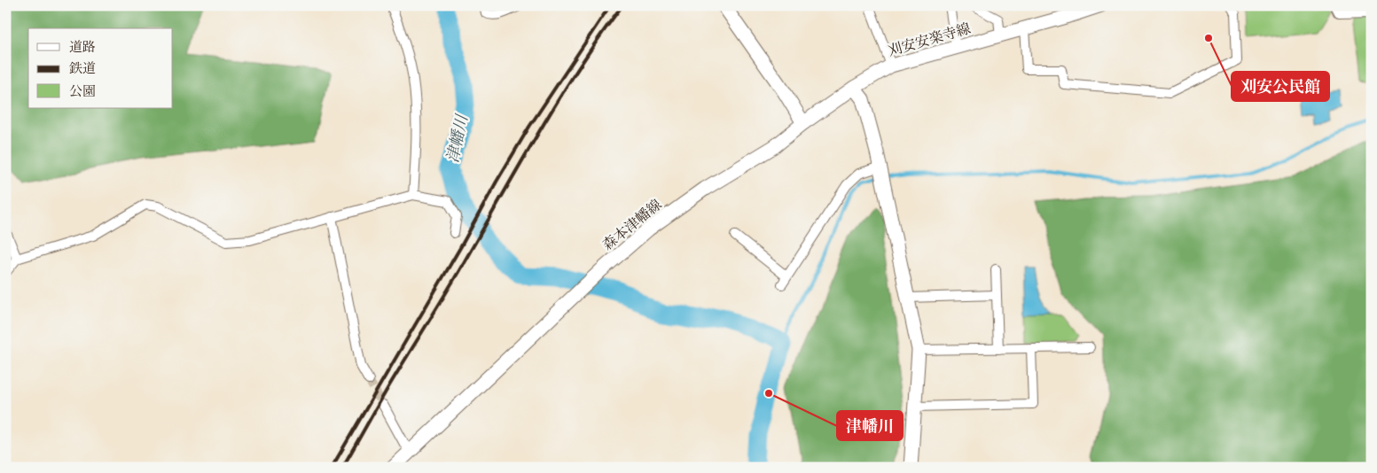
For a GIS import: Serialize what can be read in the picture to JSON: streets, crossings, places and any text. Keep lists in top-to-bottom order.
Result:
{
  "streets": {
    "main road": ["刈安安楽寺線", "森本津幡線"]
  },
  "crossings": [
    ["刈安安楽寺線", "森本津幡線"]
  ],
  "water": ["津幡川"],
  "places": ["刈安公民館", "津幡川"],
  "legend": ["道路", "鉄道", "公園"]
}
